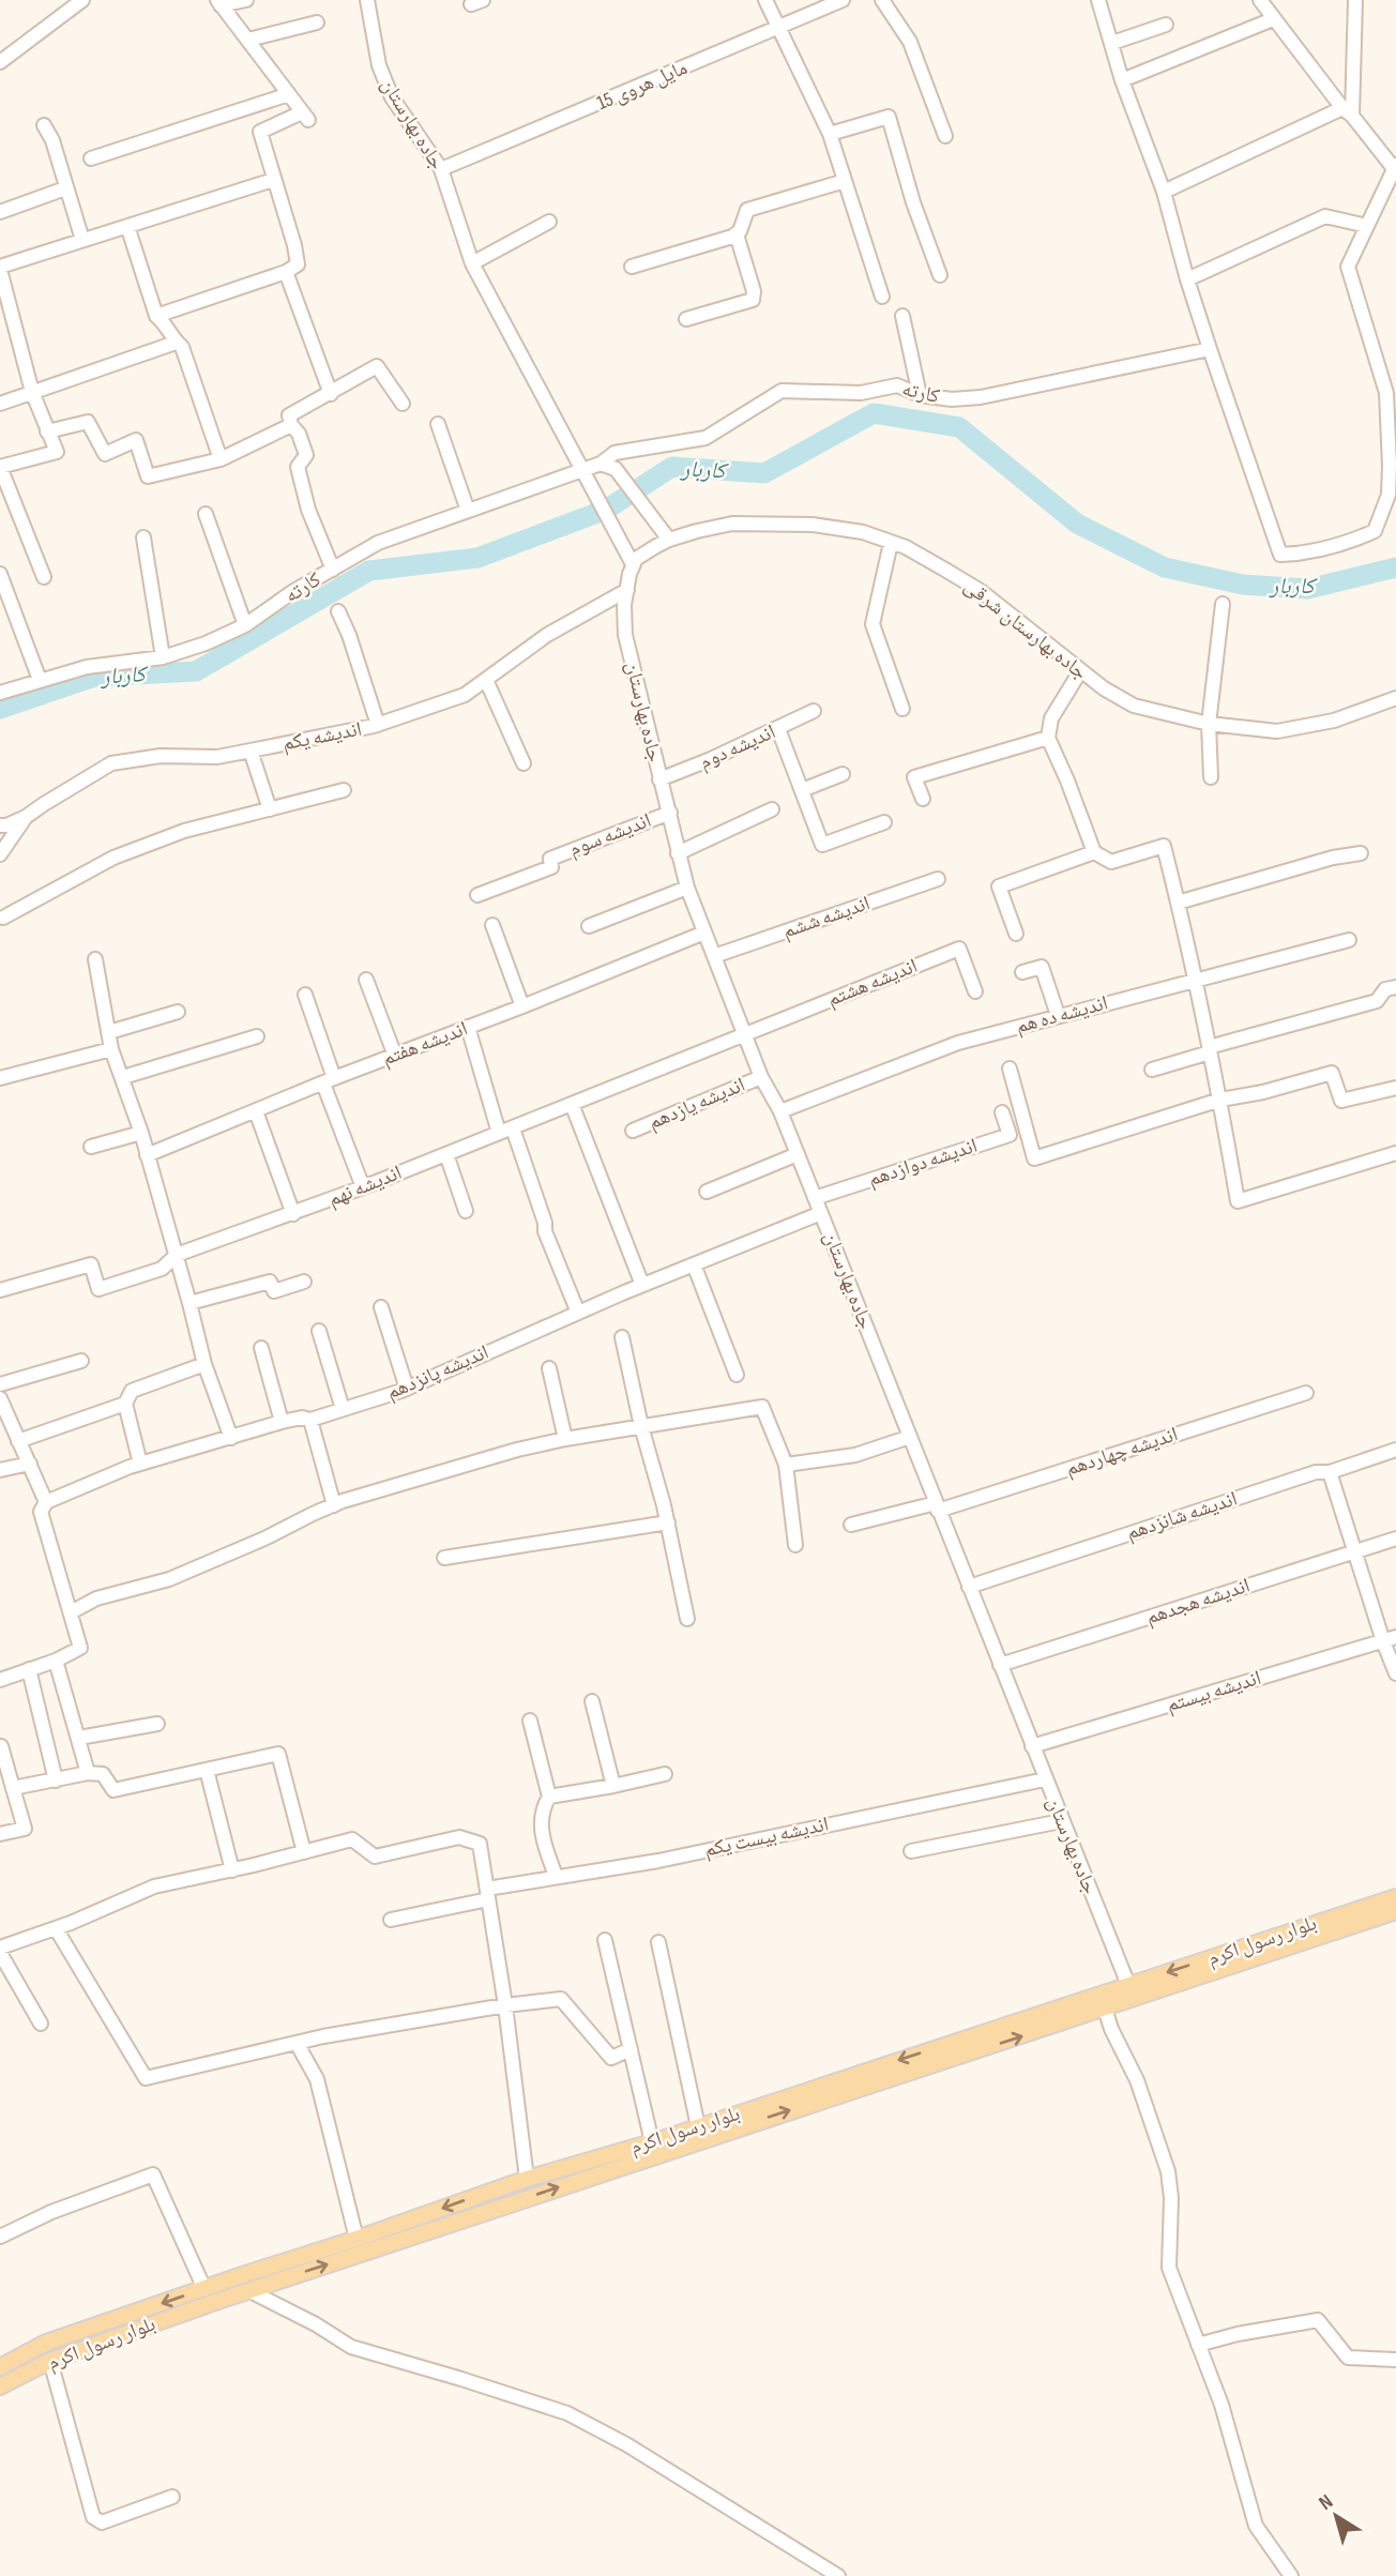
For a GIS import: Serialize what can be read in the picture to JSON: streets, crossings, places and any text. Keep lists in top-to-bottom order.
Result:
{
  "streets": {
    "main road": ["بلوار رسول اکرم"],
    "street": [
      "مایل هروی 15",
      "جاده بهارستان",
      "کارته",
      "جاده بهارستان شرقی",
      "اندیشه یکم",
      "اندیشه دوم",
      "اندیشه سوم",
      "اندیشه ششم",
      "اندیشه هشتم",
      "اندیشه ده هم",
      "اندیشه هفتم",
      "اندیشه یازدهم",
      "اندیشه دوازدهم",
      "اندیشه نهم",
      "اندیشه پانزدهم",
      "اندیشه چهاردهم",
      "اندیشه شانزدهم",
      "اندیشه هجدهم",
      "اندیشه بیستم",
      "اندیشه بیست یکم"
    ]
  },
  "crossings": [
    ["مایل هروی 15", "جاده بهارستان"],
    ["جاده بهارستان", "کارته"],
    ["جاده بهارستان", "جاده بهارستان شرقی"],
    ["جاده بهارستان", "اندیشه یکم"],
    ["جاده بهارستان", "اندیشه دوم"],
    ["جاده بهارستان", "اندیشه سوم"],
    ["جاده بهارستان", "اندیشه ششم"],
    ["جاده بهارستان", "اندیشه هشتم"],
    ["جاده بهارستان", "اندیشه ده هم"],
    ["جاده بهارستان", "اندیشه هفتم"],
    ["جاده بهارستان", "اندیشه یازدهم"],
    ["جاده بهارستان", "اندیشه دوازدهم"],
    ["جاده بهارستان", "اندیشه نهم"],
    ["جاده بهارستان", "اندیشه پانزدهم"],
    ["جاده بهارستان", "اندیشه چهاردهم"],
    ["جاده بهارستان", "اندیشه شانزدهم"],
    ["جاده بهارستان", "اندیشه هجدهم"],
    ["جاده بهارستان", "اندیشه بیستم"],
    ["جاده بهارستان", "اندیشه بیست یکم"],
    ["جاده بهارستان", "بلوار رسول اکرم"],
    ["اندیشه هشتم", "اندیشه نهم"]
  ],
  "water": ["کاربار"],
  "north": "top left"
}
